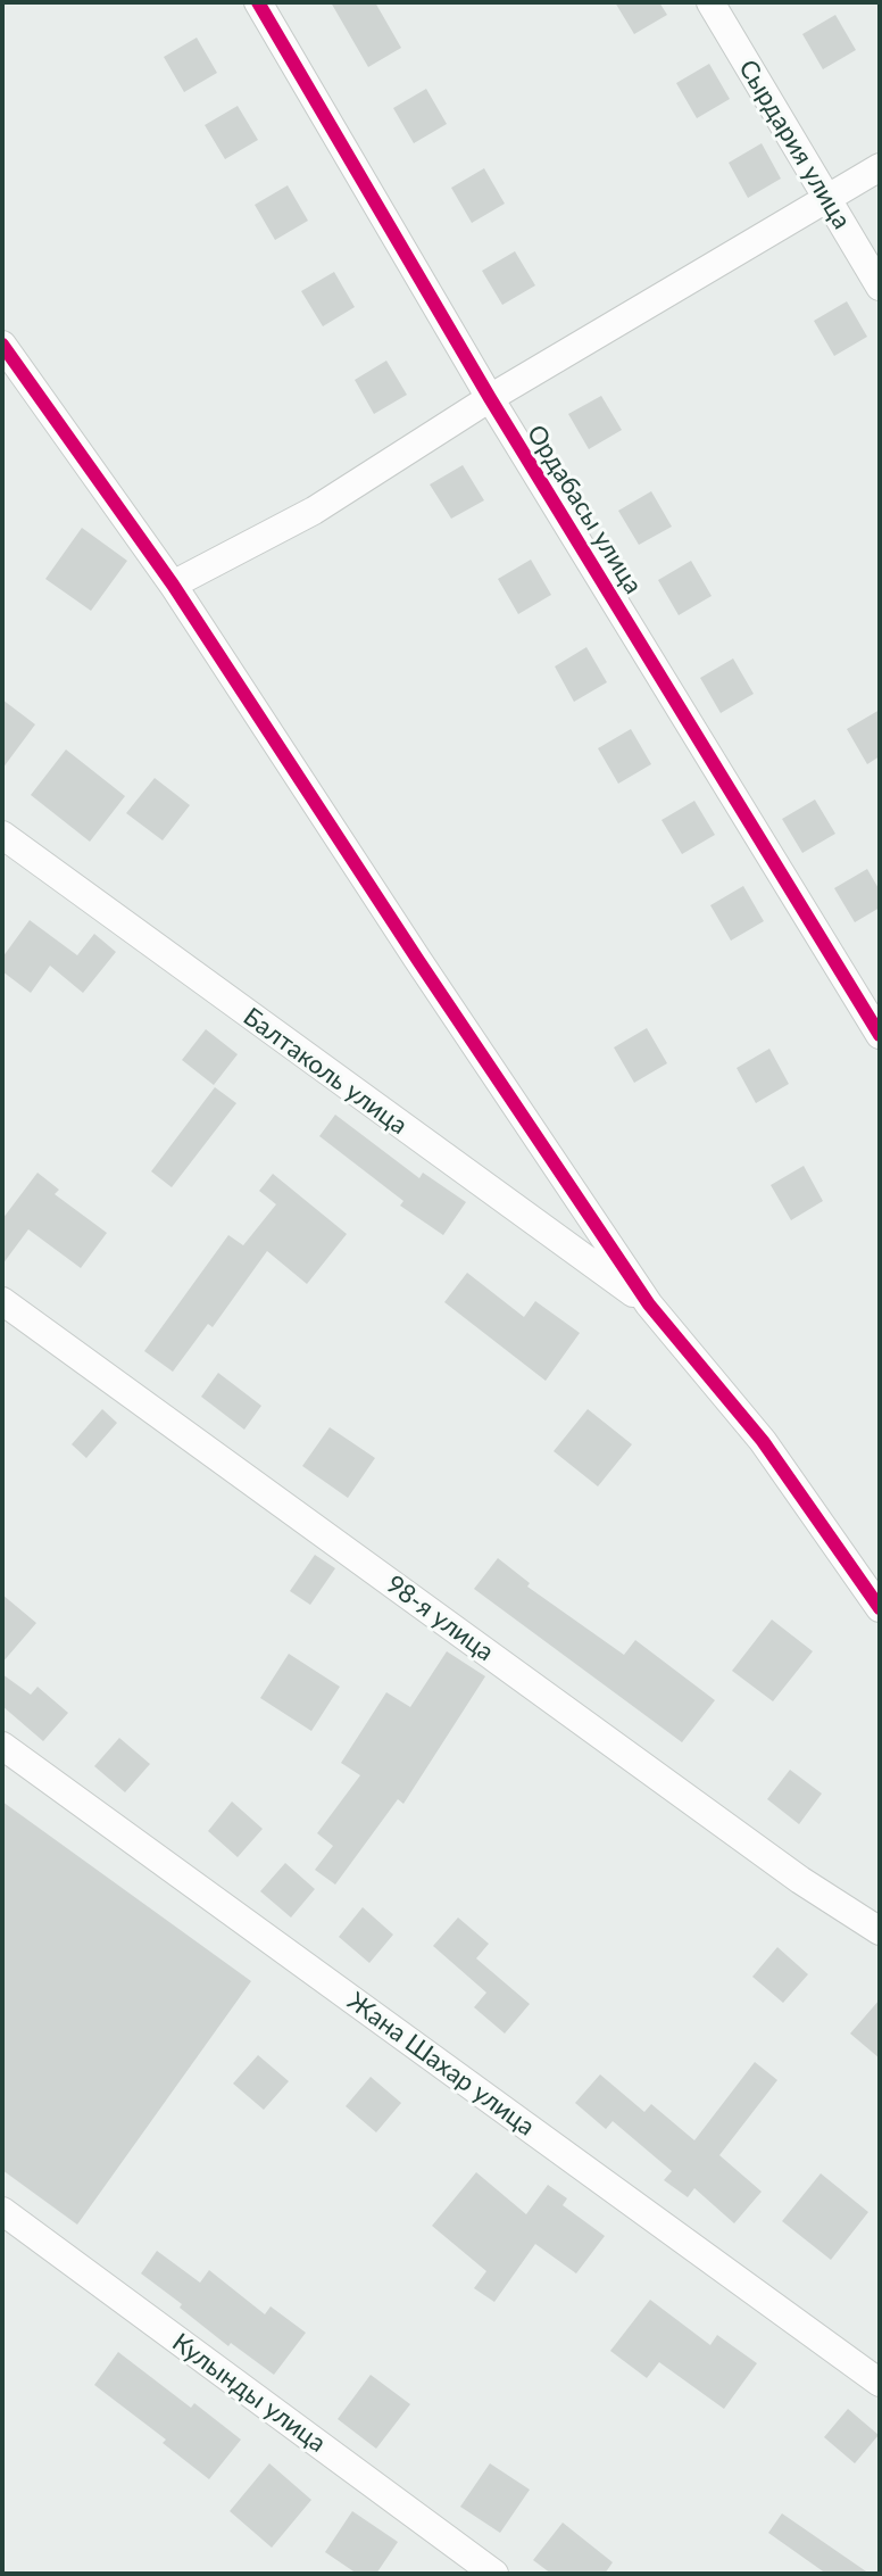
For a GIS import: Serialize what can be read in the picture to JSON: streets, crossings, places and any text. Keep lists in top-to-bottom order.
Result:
{
  "streets": {
    "street": [
      "Сырдария улица",
      "Ордабасы улица",
      "Балтаколь улица",
      "98-я улица",
      "Жана Шахар улица",
      "Кулынды улица"
    ]
  }
}
